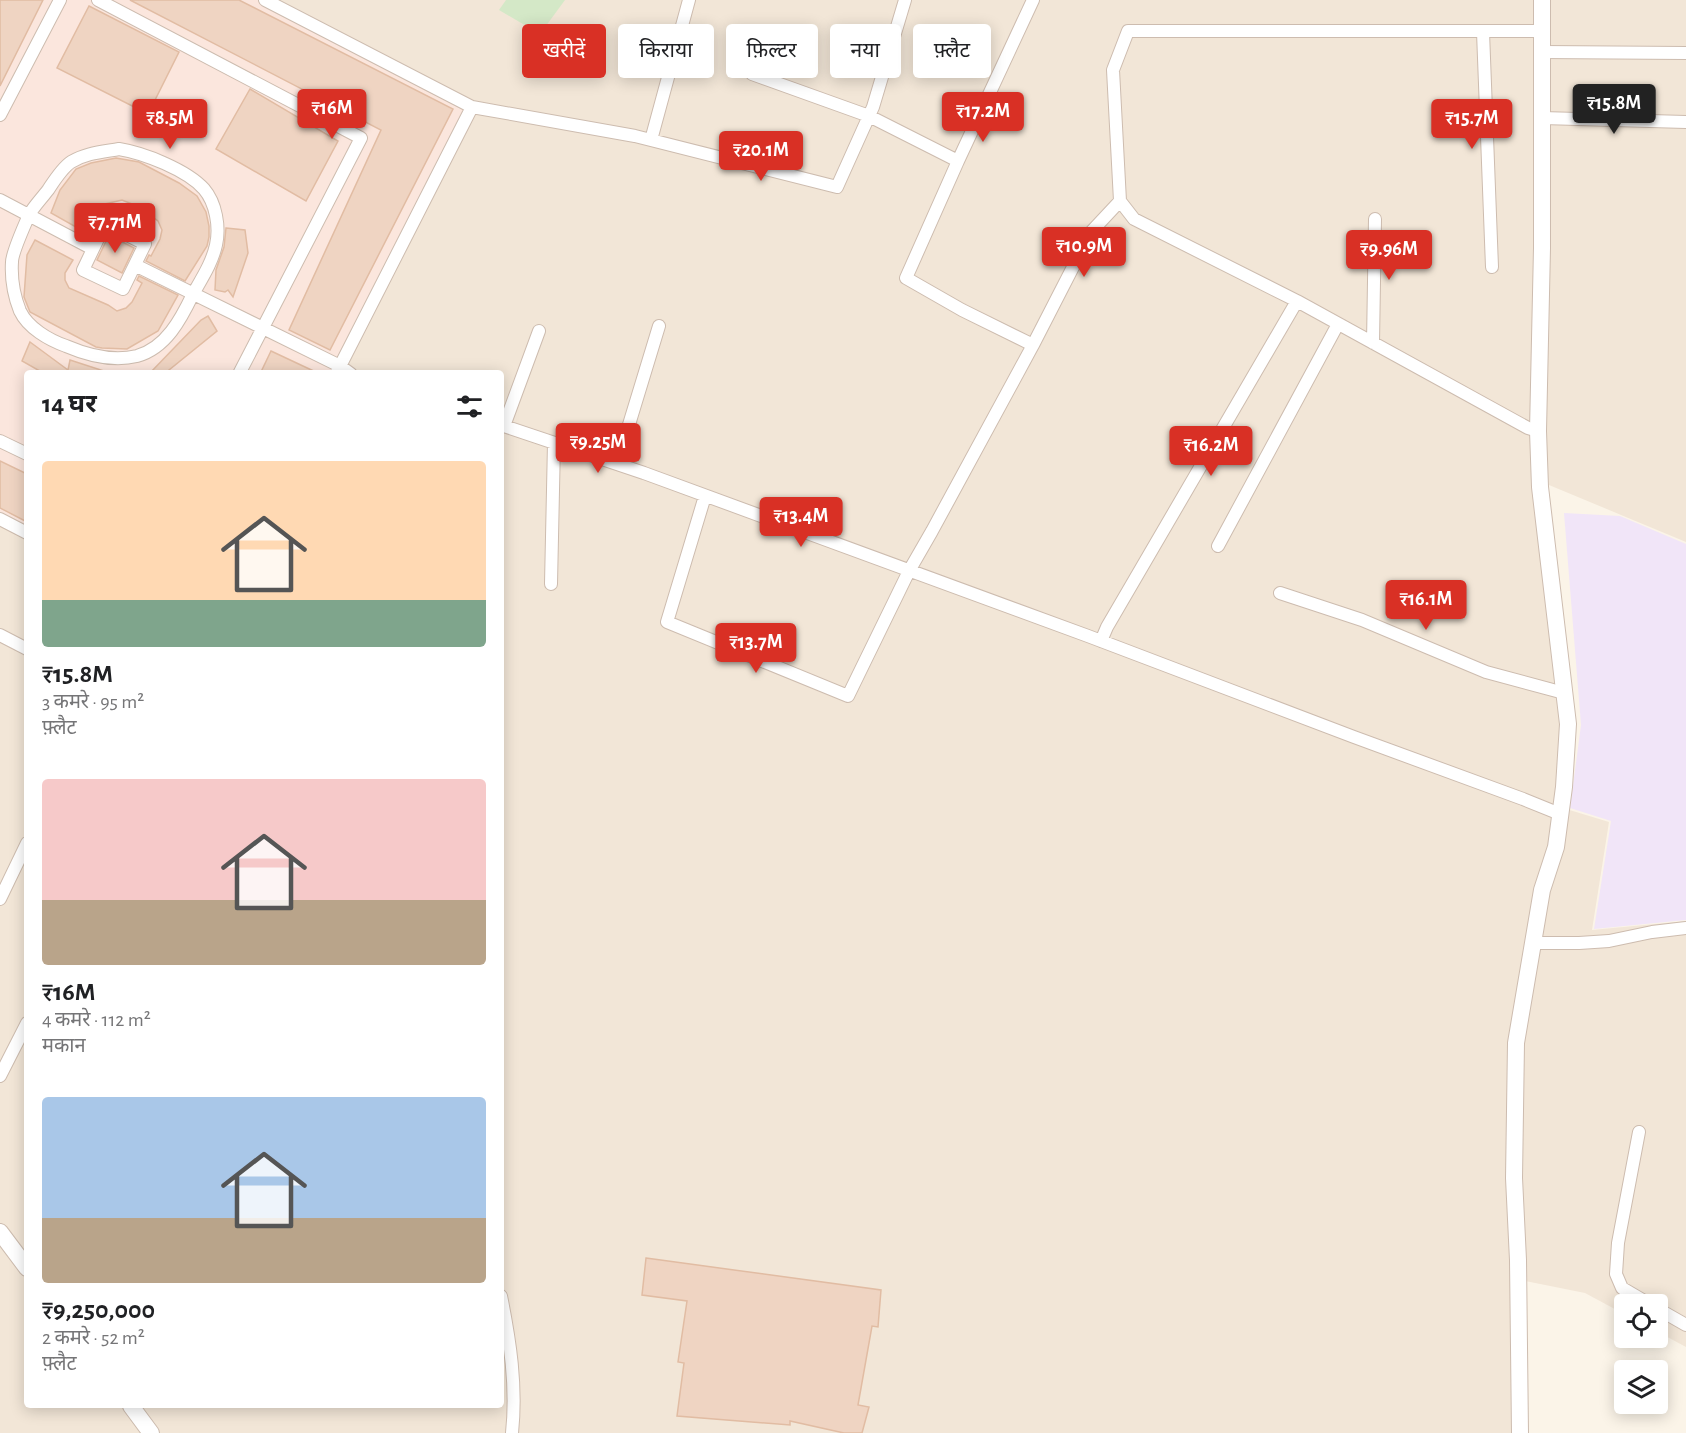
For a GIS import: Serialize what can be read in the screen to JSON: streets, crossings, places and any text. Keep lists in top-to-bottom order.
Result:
{
  "page": {
    "chip": [
      "खरीदें",
      "किराया",
      "फ़िल्टर",
      "नया",
      "फ़्लैट"
    ],
    "price": [
      "₹15.8M",
      "₹16M",
      "₹17.2M",
      "₹8.5M",
      "₹15.7M",
      "₹20.1M",
      "₹7.71M",
      "₹10.9M",
      "₹9.96M",
      "₹9.25M",
      "₹16.2M",
      "₹13.4M",
      "₹16.1M",
      "₹13.7M"
    ],
    "heading": "14 घर",
    "list": [
      {
        "name": "₹15.8M",
        "note": "3 कमरे · 95 m² · फ़्लैट"
      },
      {
        "name": "₹16M",
        "note": "4 कमरे · 112 m² · मकान"
      },
      {
        "name": "₹9,250,000",
        "note": "2 कमरे · 52 m² · फ़्लैट"
      }
    ]
  }
}
